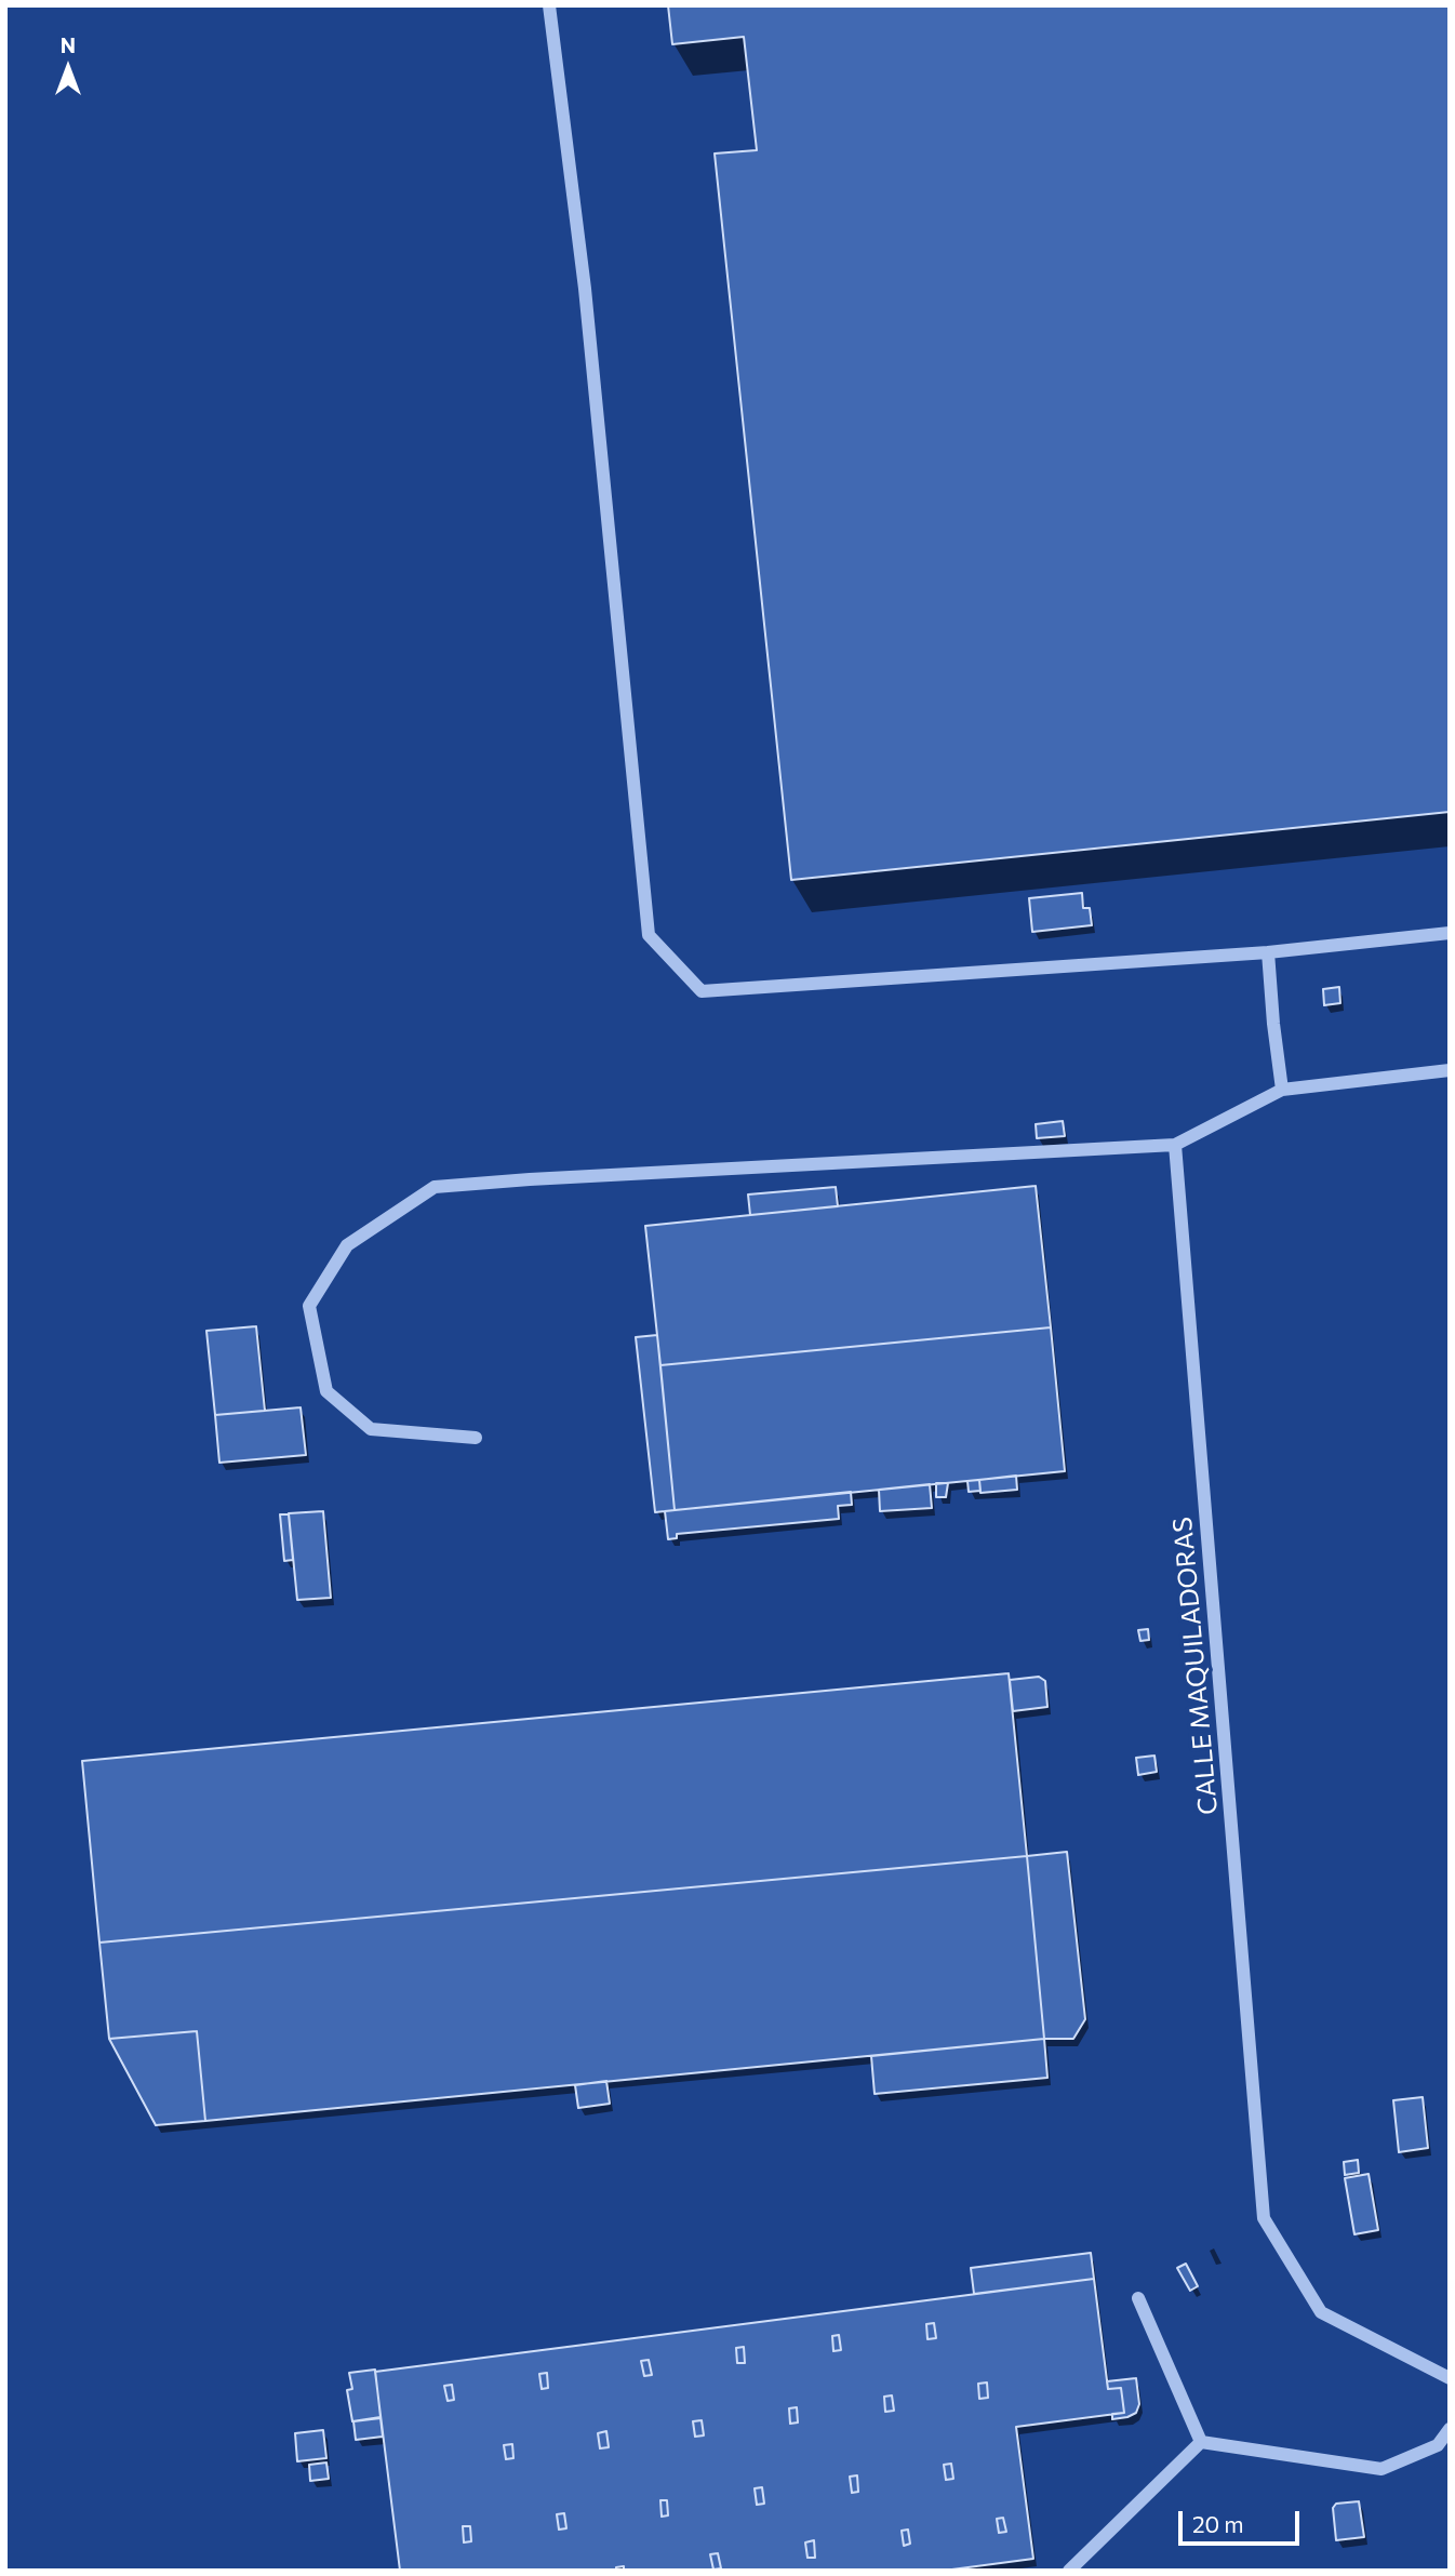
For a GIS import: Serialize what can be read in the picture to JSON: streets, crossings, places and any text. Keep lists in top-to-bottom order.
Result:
{
  "streets": {
    "street": ["CALLE MAQUILADORAS"]
  },
  "scale_bar": "20 m",
  "north": "top"
}
